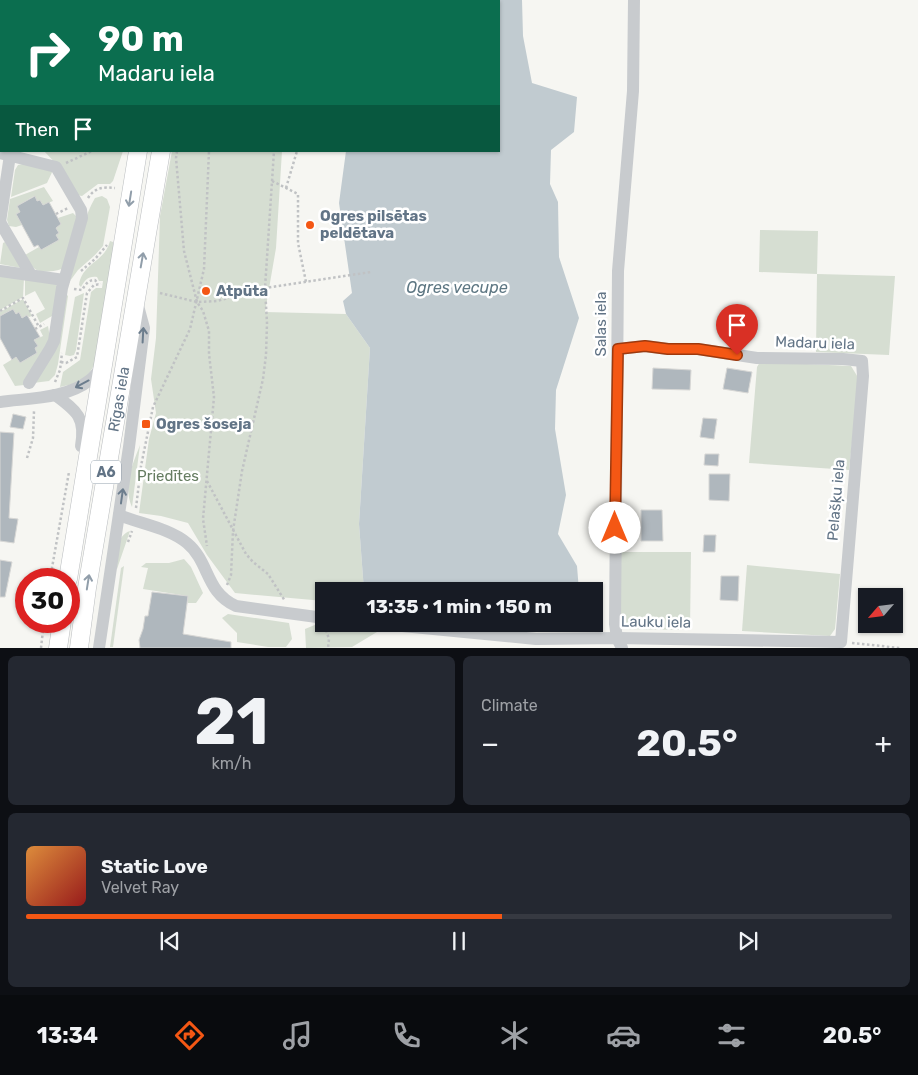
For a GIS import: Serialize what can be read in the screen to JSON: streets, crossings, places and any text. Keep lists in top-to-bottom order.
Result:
{
  "streets": {
    "highway": ["Rīgas iela", "A6"],
    "street": [
      "Salas iela",
      "Madaru iela",
      "Pelašķu iela",
      "Lauku iela"
    ]
  },
  "crossings": [
    ["Salas iela", "Madaru iela"],
    ["Salas iela", "Lauku iela"],
    ["Madaru iela", "Pelašķu iela"],
    ["Pelašķu iela", "Lauku iela"]
  ],
  "water": ["Ogres vecupe"],
  "parks": ["Priedītes"],
  "places": {
    "other": ["Ogres pilsētas peldētava", "Atpūta"],
    "transit": ["Ogres šoseja"]
  },
  "north": "bottom left",
  "page": {
    "turn": ["90 m", "Madaru iela"],
    "then": "Then",
    "limit": "30",
    "trip": "13:35 · 1 min · 150 m",
    "tile": [
      ["21", "km/h"],
      "Climate"
    ],
    "heat": ["−", "20.5°", "+"],
    "song": ["Static Love", "Velvet Ray"],
    "tabs": ["13:34", "20.5°"]
  }
}
